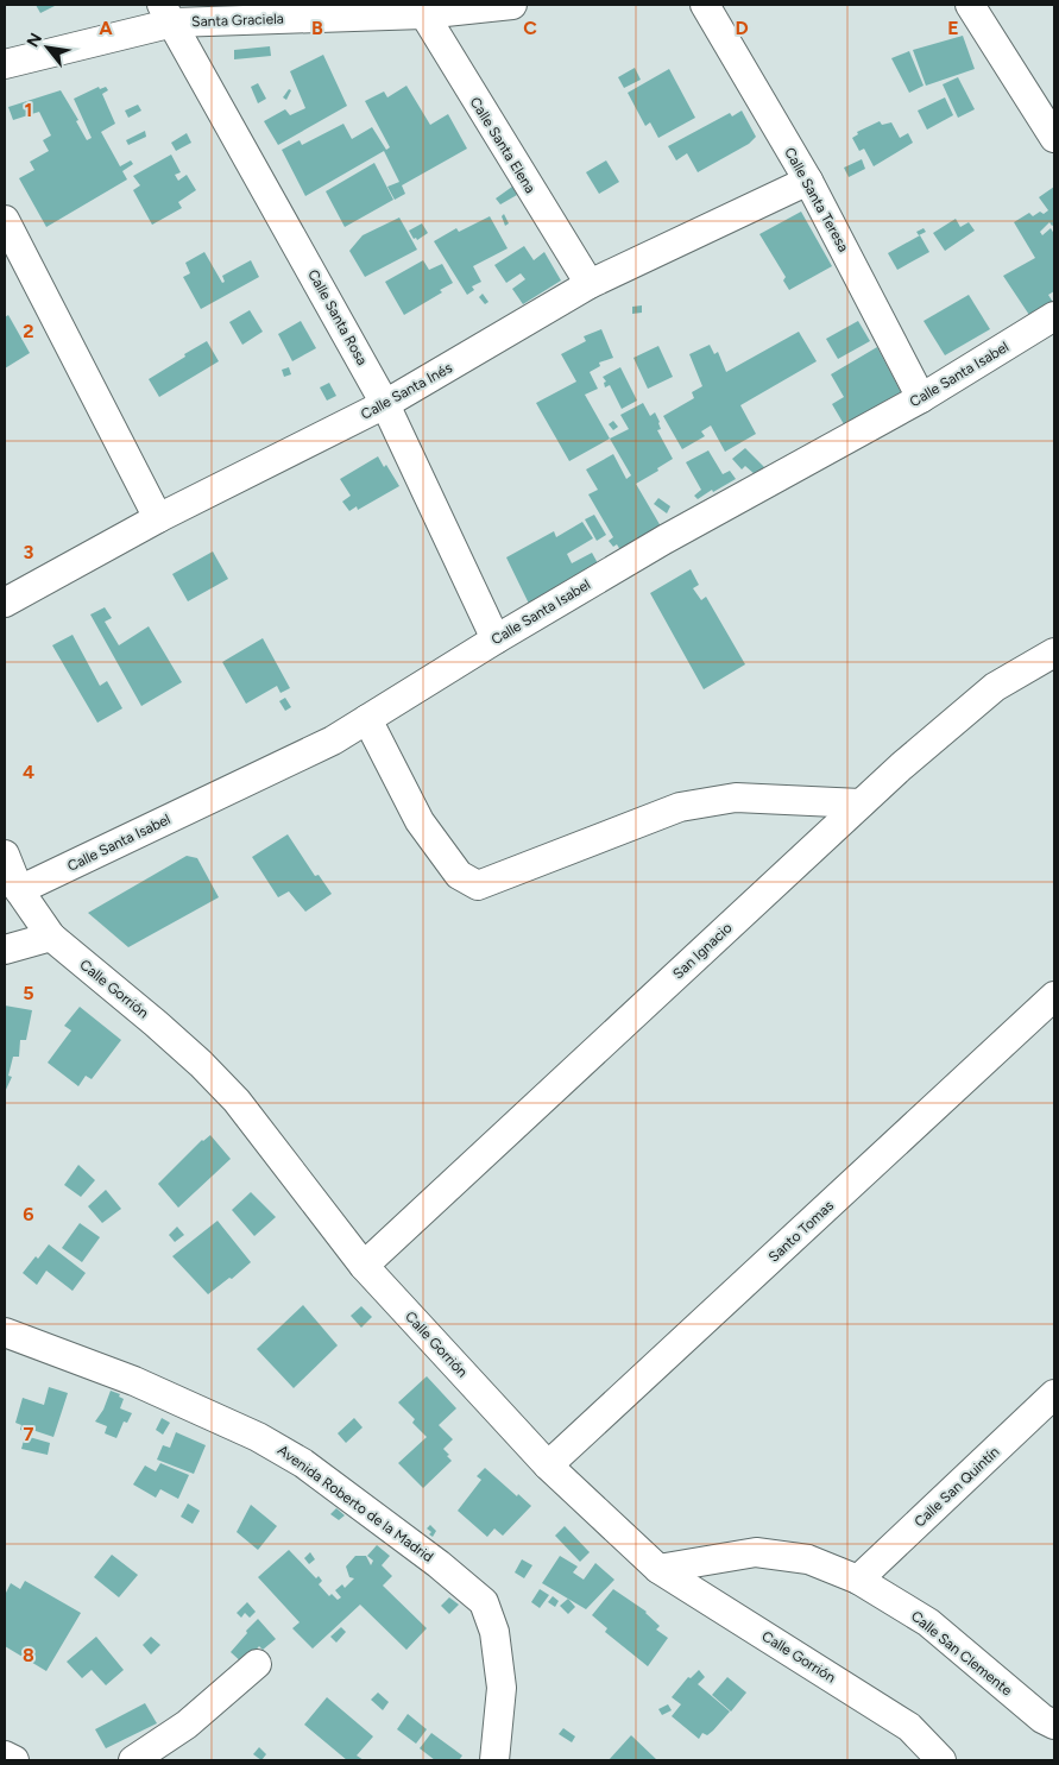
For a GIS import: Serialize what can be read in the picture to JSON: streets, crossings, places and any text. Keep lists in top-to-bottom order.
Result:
{
  "streets": {
    "street": [
      "Santa Graciela",
      "Calle Santa Elena",
      "Calle Santa Teresa",
      "Calle Santa Rosa",
      "Calle Santa Isabel",
      "Calle Santa Inés",
      "San Ignacio",
      "Calle Gorrión",
      "Santo Tomas",
      "Calle San Quintín",
      "Avenida Roberto de la Madrid",
      "Calle San Clemente"
    ]
  },
  "crossings": [
    ["Santa Graciela", "Calle Santa Elena"],
    ["Santa Graciela", "Calle Santa Rosa"],
    ["Calle Santa Elena", "Calle Santa Inés"],
    ["Calle Santa Teresa", "Calle Santa Isabel"],
    ["Calle Santa Teresa", "Calle Santa Inés"],
    ["Calle Santa Rosa", "Calle Santa Isabel"],
    ["Calle Santa Rosa", "Calle Santa Inés"],
    ["Calle Santa Isabel", "Calle Gorrión"],
    ["San Ignacio", "Calle Gorrión"],
    ["Calle Gorrión", "Santo Tomas"],
    ["Calle Gorrión", "Calle San Clemente"],
    ["Calle San Quintín", "Calle San Clemente"]
  ],
  "north": "top left",
  "grid": {
    "columns": [
      "A",
      "B",
      "C",
      "D",
      "E"
    ],
    "rows": [
      "1",
      "2",
      "3",
      "4",
      "5",
      "6",
      "7",
      "8"
    ]
  }
}
